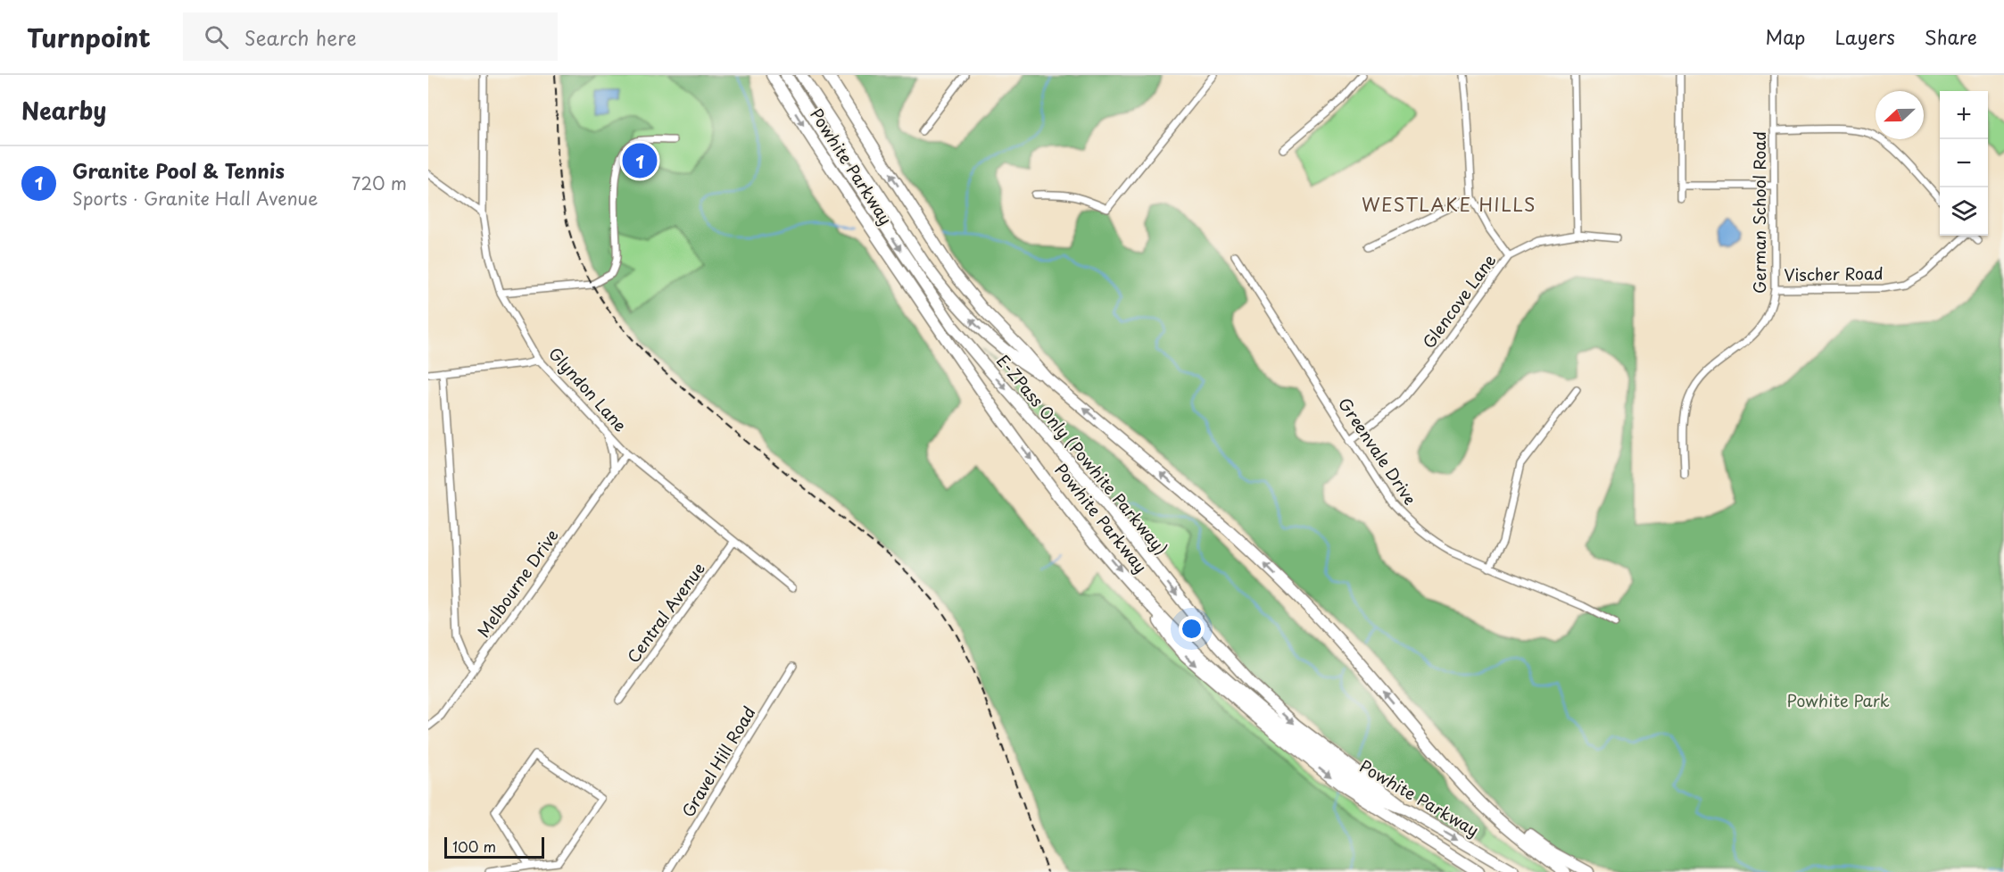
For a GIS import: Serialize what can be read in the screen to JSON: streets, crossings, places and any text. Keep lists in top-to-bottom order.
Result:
{
  "streets": {
    "highway": ["Powhite Parkway", "E-ZPass Only (Powhite Parkway)"],
    "street": [
      "German School Road",
      "Vischer Road",
      "Glencove Lane",
      "Glyndon Lane",
      "Greenvale Drive",
      "Melbourne Drive",
      "Central Avenue",
      "Gravel Hill Road"
    ]
  },
  "crossings": [
    ["Powhite Parkway", "E-ZPass Only (Powhite Parkway)"],
    ["German School Road", "Vischer Road"],
    ["Glencove Lane", "Greenvale Drive"],
    ["Glyndon Lane", "Melbourne Drive"],
    ["Glyndon Lane", "Central Avenue"]
  ],
  "districts": ["WESTLAKE HILLS"],
  "parks": ["Powhite Park"],
  "scale_bar": "100 m",
  "north": "left",
  "page": {
    "header": "Turnpoint",
    "search": "Search here",
    "nav": ["Map", "Layers", "Share"],
    "heading": "Nearby",
    "map_buttons": ["+", "−"],
    "pins": "1",
    "list": [
      {
        "mark": "1",
        "name": "Granite Pool & Tennis",
        "note": "Sports · Granite Hall Avenue",
        "value": "720 m"
      }
    ],
    "scale": "100 m"
  }
}
